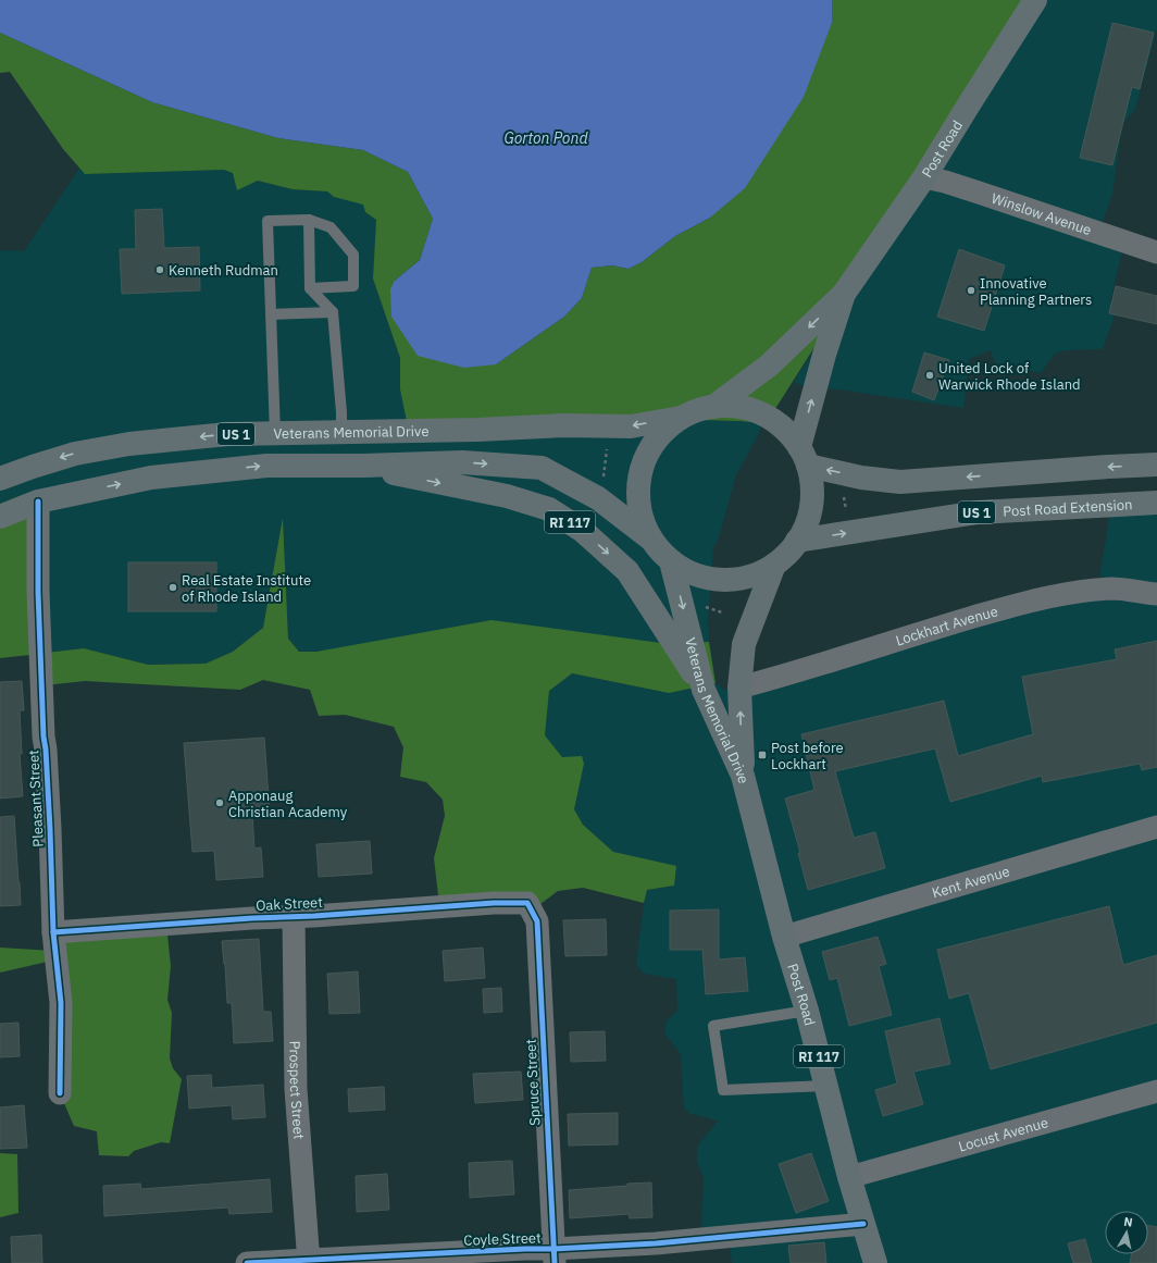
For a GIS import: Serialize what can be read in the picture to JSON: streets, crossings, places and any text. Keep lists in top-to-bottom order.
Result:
{
  "streets": {
    "main road": [
      "Post Road",
      "Veterans Memorial Drive",
      "US 1",
      "Post Road Extension",
      "RI 117"
    ],
    "street": [
      "Winslow Avenue",
      "Lockhart Avenue",
      "Pleasant Street",
      "Kent Avenue",
      "Oak Street",
      "Spruce Street",
      "Prospect Street",
      "Locust Avenue",
      "Coyle Street"
    ]
  },
  "crossings": [
    ["Post Road", "Winslow Avenue"],
    ["Post Road", "Veterans Memorial Drive"],
    ["Post Road", "Post Road Extension"],
    ["Post Road", "Kent Avenue"],
    ["Post Road", "Locust Avenue"],
    ["Post Road", "Coyle Street"],
    ["Veterans Memorial Drive", "RI 117"],
    ["Veterans Memorial Drive", "Lockhart Avenue"],
    ["Pleasant Street", "Oak Street"],
    ["Oak Street", "Spruce Street"],
    ["Oak Street", "Prospect Street"],
    ["Spruce Street", "Coyle Street"],
    ["Prospect Street", "Coyle Street"]
  ],
  "water": ["Gorton Pond"],
  "places": {
    "other": [
      "Kenneth Rudman",
      "Innovative Planning Partners",
      "United Lock of Warwick Rhode Island",
      "Real Estate Institute of Rhode Island",
      "Apponaug Christian Academy"
    ],
    "transit": ["Post before Lockhart"]
  },
  "north": "top"
}
